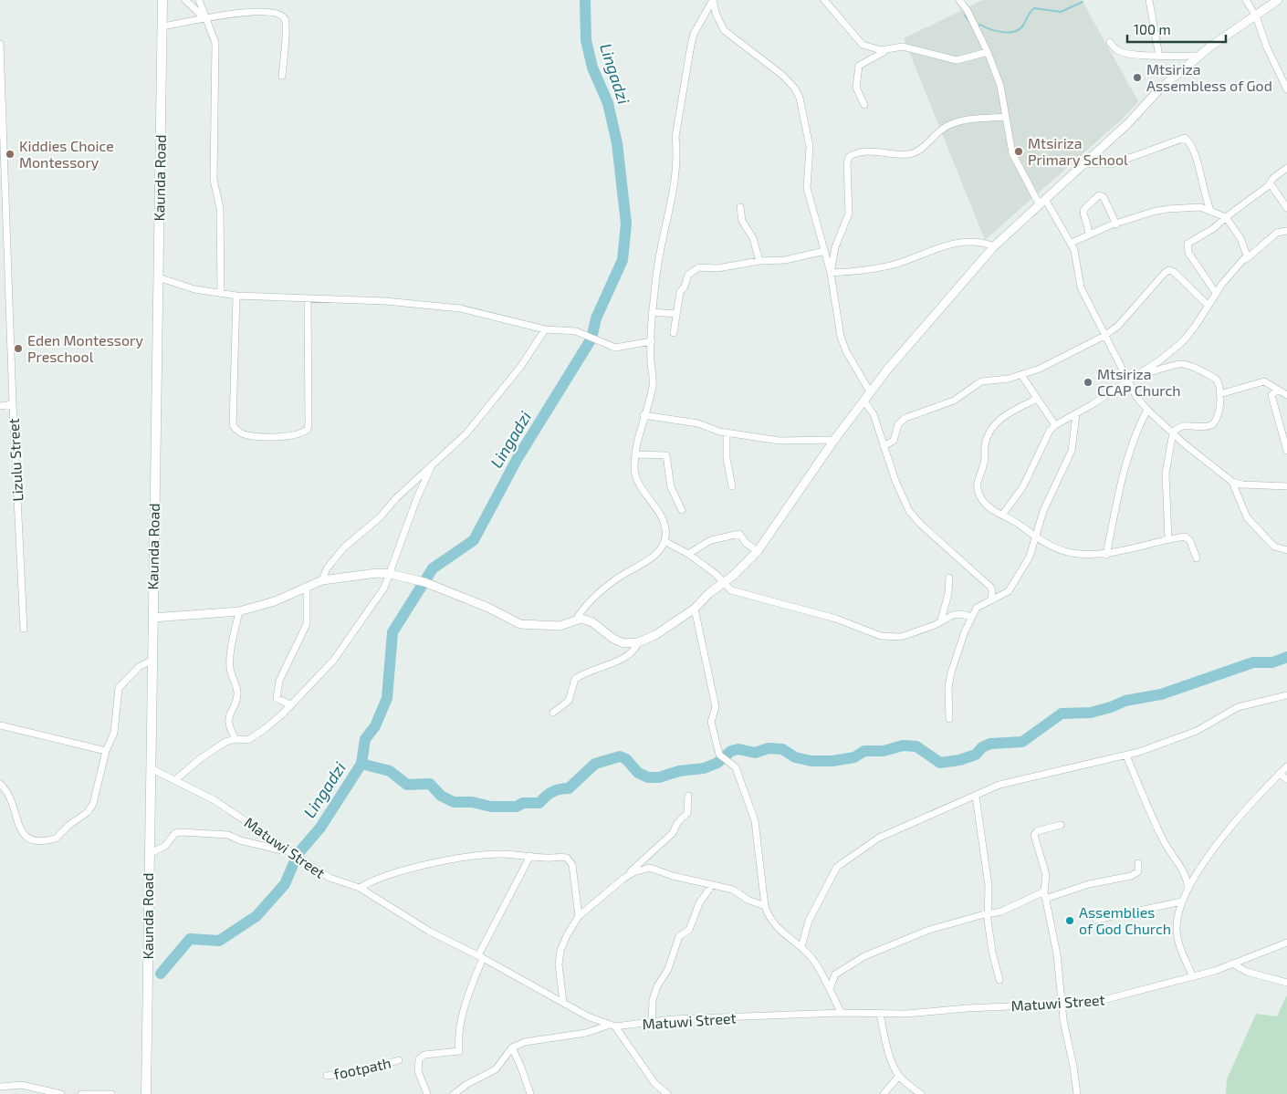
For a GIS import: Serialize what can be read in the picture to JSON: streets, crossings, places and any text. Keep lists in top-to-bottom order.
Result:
{
  "streets": {
    "main road": ["Kaunda Road"],
    "street": ["Lizulu Street", "Matuwi Street", "footpath"]
  },
  "crossings": [
    ["Kaunda Road", "Matuwi Street"]
  ],
  "water": ["Lingadzi"],
  "places": [
    "Mtsiriza Assembless of God",
    "Mtsiriza Primary School",
    "Kiddies Choice Montessory",
    "Eden Montessory Preschool",
    "Mtsiriza CCAP Church",
    "Assemblies of God Church"
  ],
  "scale_bar": "100 m"
}
